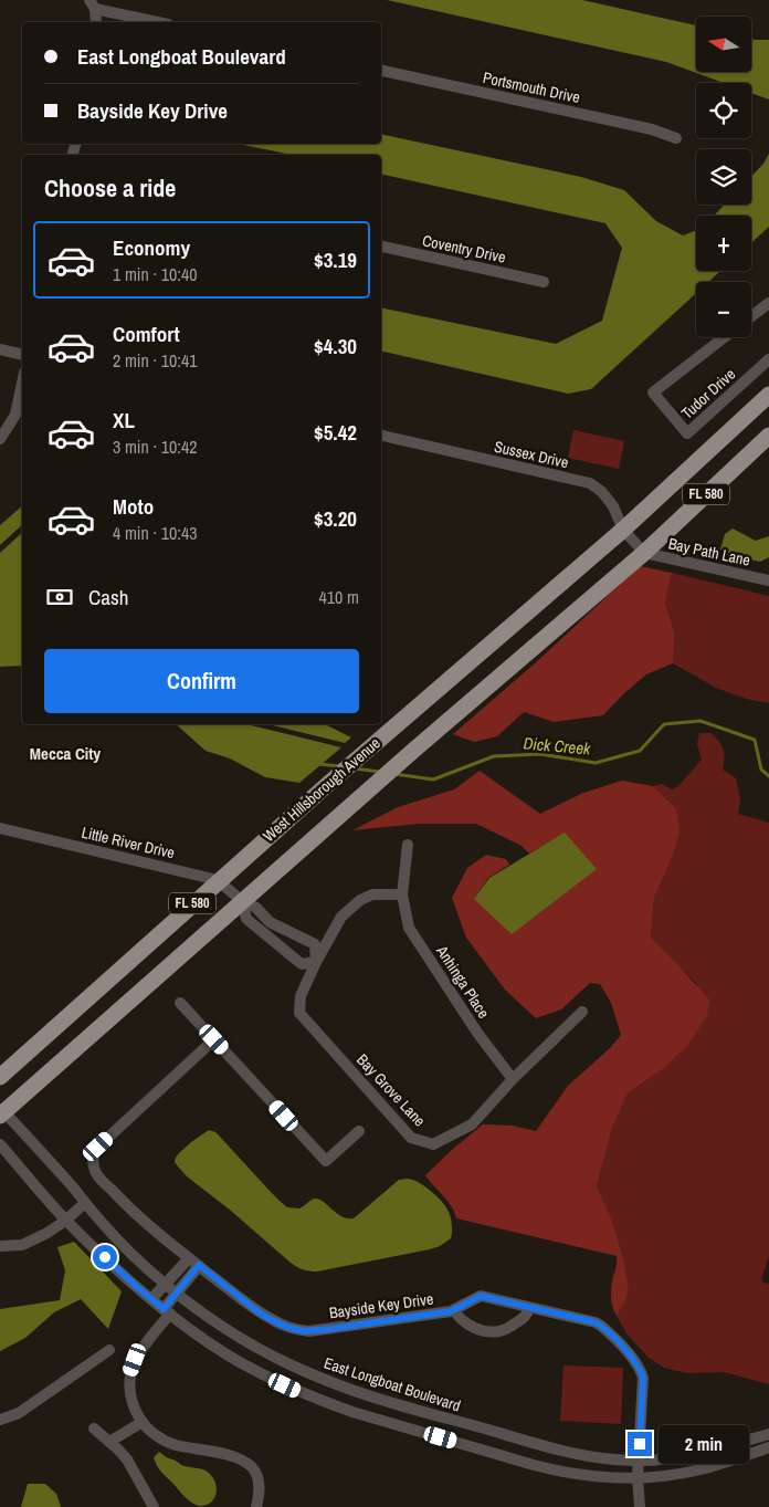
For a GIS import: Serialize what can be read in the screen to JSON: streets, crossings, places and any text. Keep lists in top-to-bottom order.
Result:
{
  "streets": {
    "main road": ["FL 580", "West Hillsborough Avenue"],
    "street": [
      "Portsmouth Drive",
      "Coventry Drive",
      "Tudor Drive",
      "Sussex Drive",
      "Bay Path Lane",
      "Little River Drive",
      "Anhinga Place",
      "Bay Grove Lane",
      "Bayside Key Drive",
      "East Longboat Boulevard"
    ]
  },
  "crossings": [
    ["Sussex Drive", "Bay Path Lane"],
    ["Sussex Drive", "West Hillsborough Avenue"],
    ["Bay Path Lane", "West Hillsborough Avenue"],
    ["West Hillsborough Avenue", "Little River Drive"],
    ["West Hillsborough Avenue", "East Longboat Boulevard"],
    ["Anhinga Place", "Bay Grove Lane"],
    ["Bayside Key Drive", "East Longboat Boulevard"]
  ],
  "districts": ["Mecca City"],
  "water": ["Dick Creek"],
  "north": "left",
  "page": {
    "map_buttons": ["+", "−"],
    "banner": ["East Longboat Boulevard", "Bayside Key Drive"],
    "heading": "Choose a ride",
    "list": [
      {
        "name": "Economy",
        "note": "1 min · 10:40",
        "value": "$3.19"
      },
      {
        "name": "Comfort",
        "note": "2 min · 10:41",
        "value": "$4.30"
      },
      {
        "name": "XL",
        "note": "3 min · 10:42",
        "value": "$5.42"
      },
      {
        "name": "Moto",
        "note": "4 min · 10:43",
        "value": "$3.20"
      }
    ],
    "pay": ["Cash", "410 m"],
    "buttons": "Confirm",
    "bubble": "2 min"
  }
}
